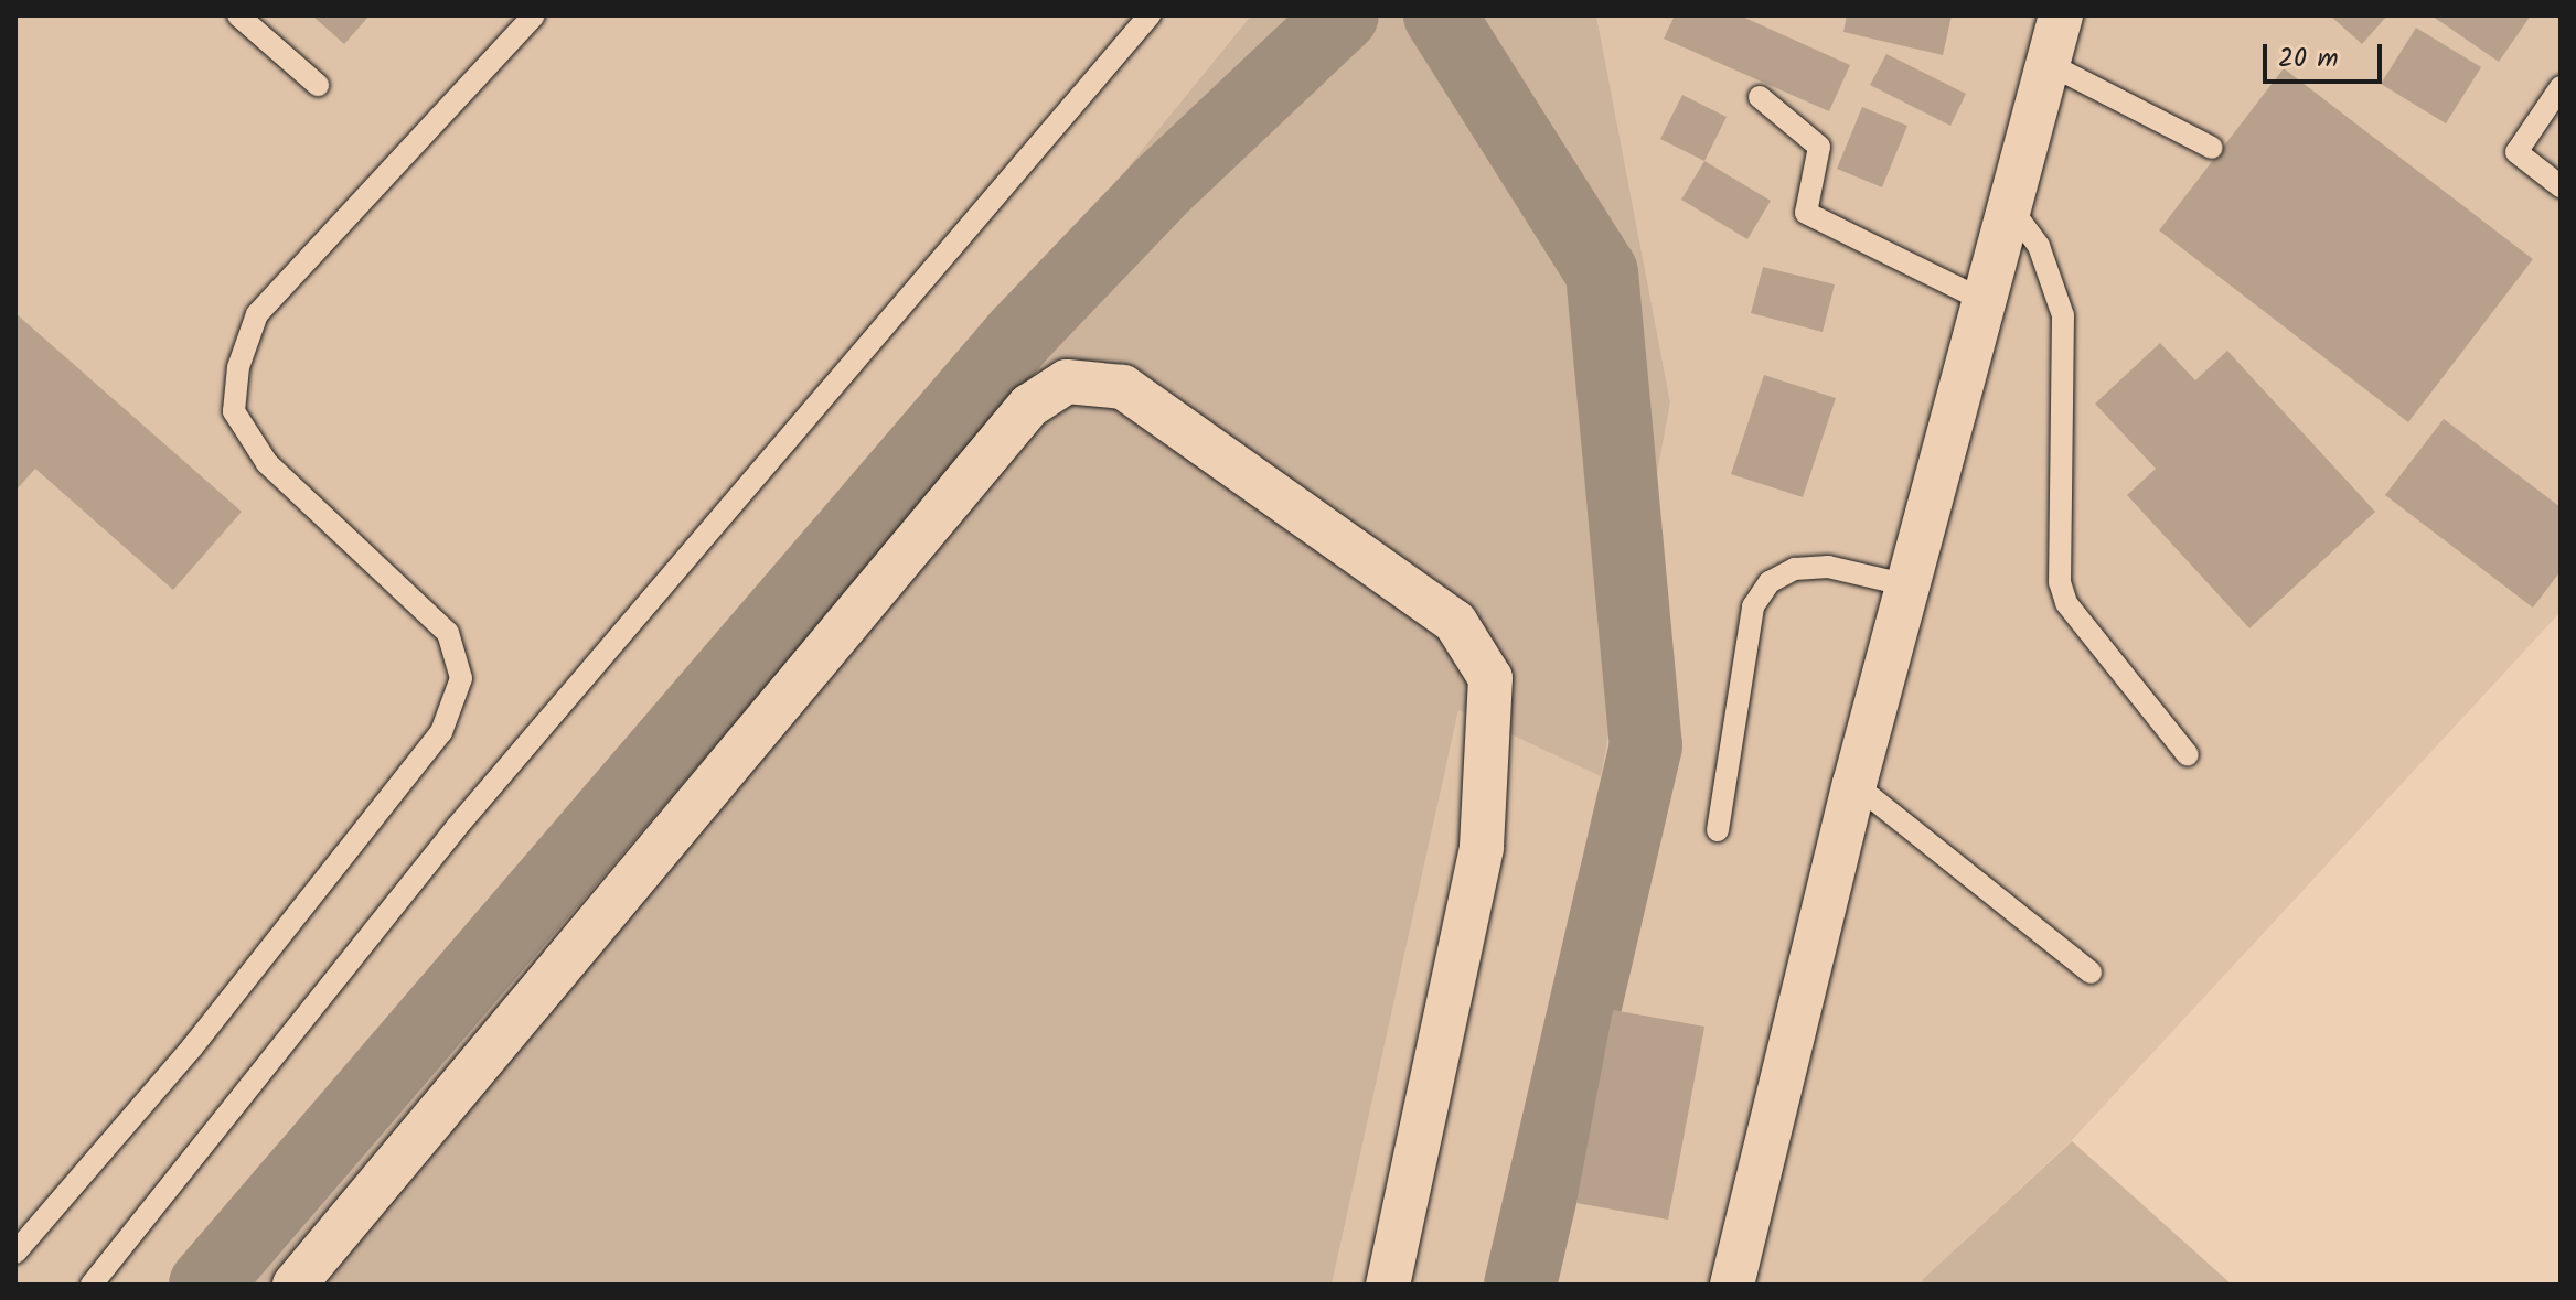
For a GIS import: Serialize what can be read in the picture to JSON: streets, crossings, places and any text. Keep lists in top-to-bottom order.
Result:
{
  "scale_bar": "20 m"
}
